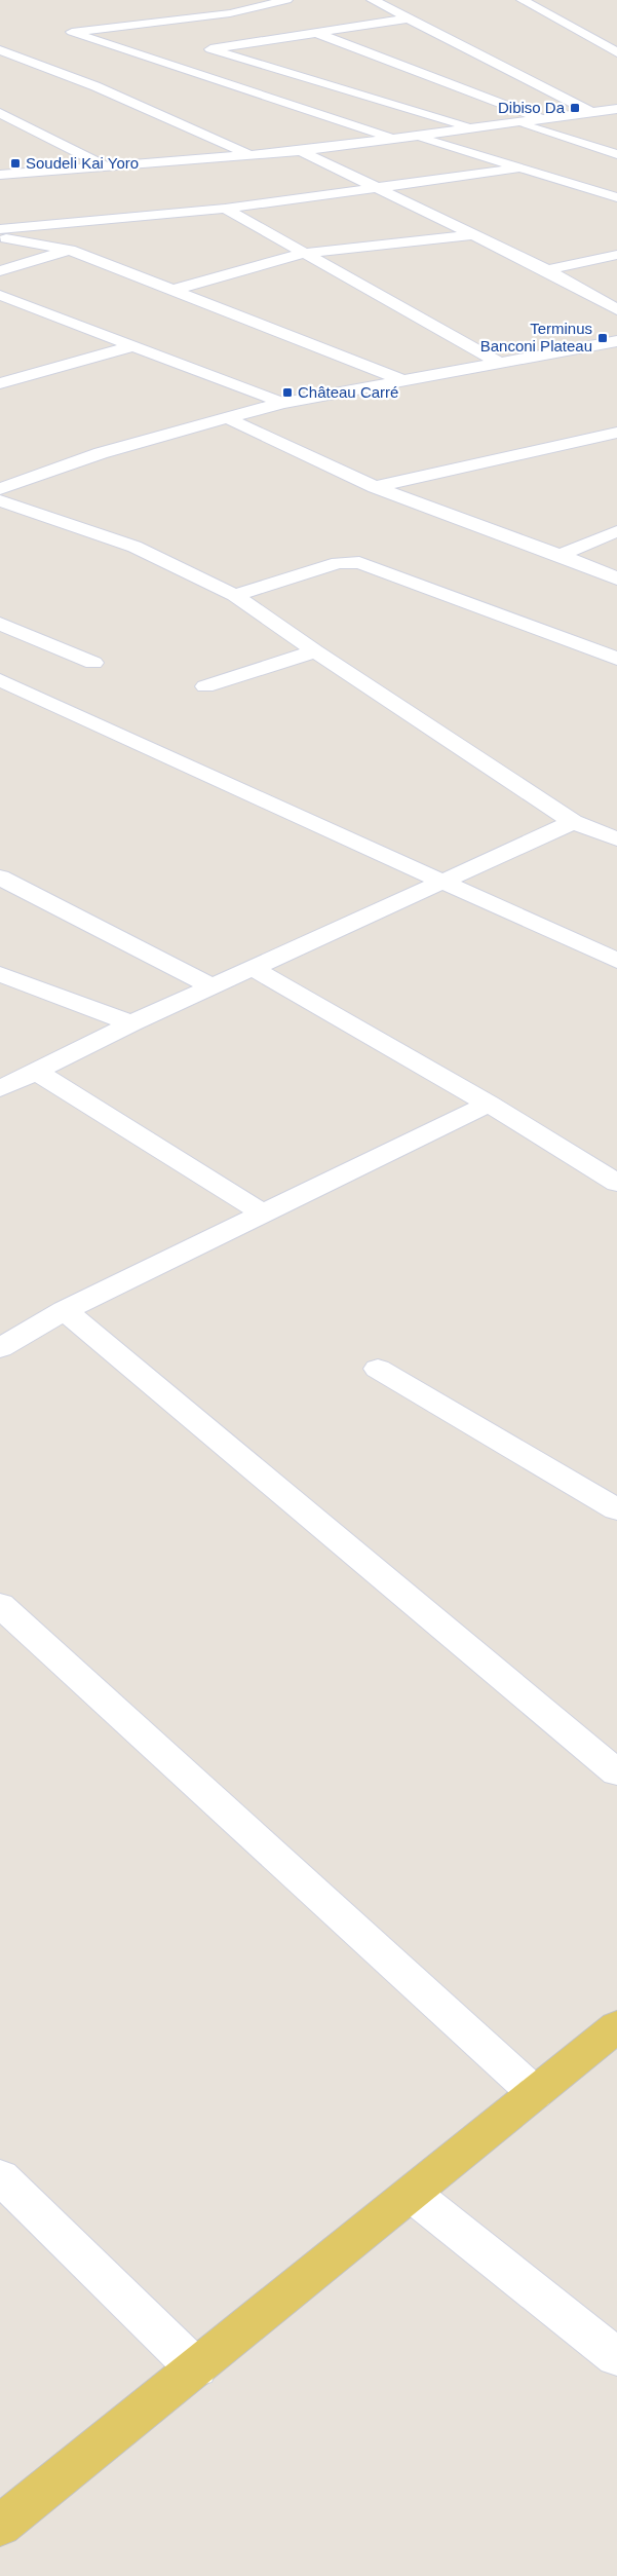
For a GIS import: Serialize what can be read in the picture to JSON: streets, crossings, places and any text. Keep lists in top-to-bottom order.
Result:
{
  "places": {
    "transit": [
      "Dibiso Da",
      "Soudeli Kai Yoro",
      "Terminus Banconi Plateau",
      "Château Carré"
    ]
  }
}
